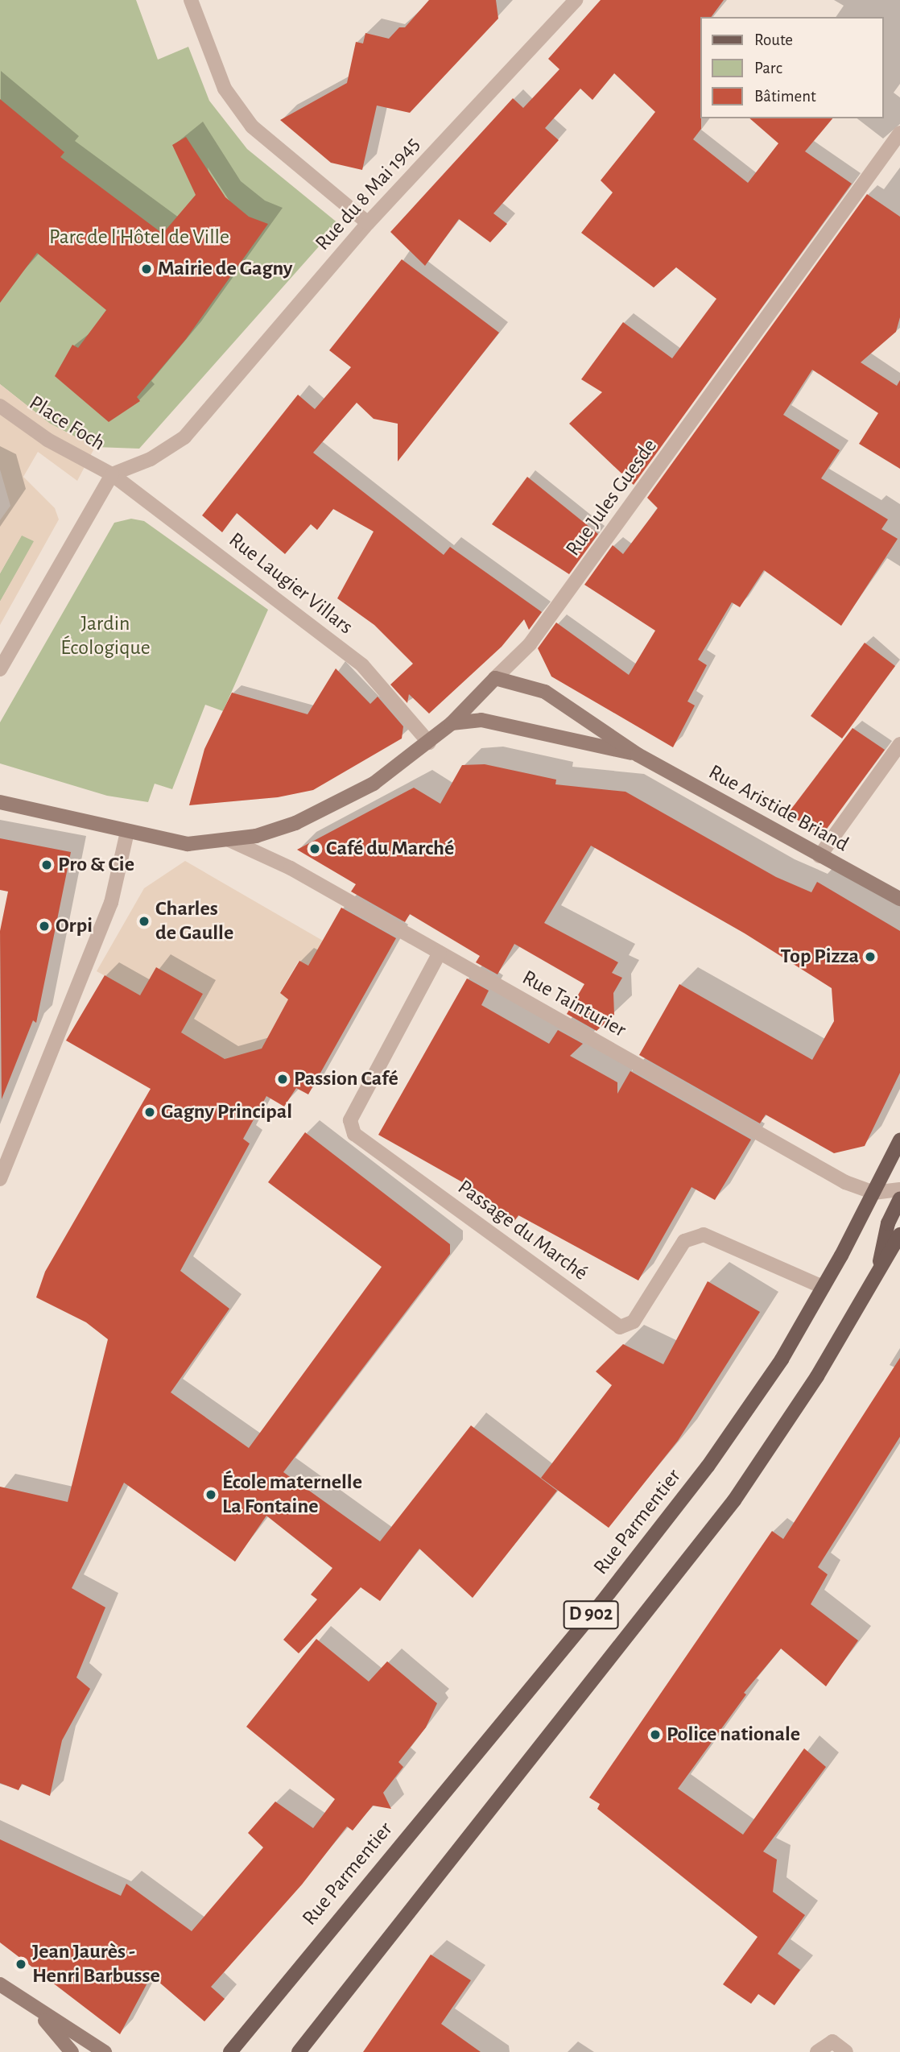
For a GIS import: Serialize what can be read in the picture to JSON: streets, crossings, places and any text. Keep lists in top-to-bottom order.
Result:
{
  "streets": {
    "main road": [
      "Rue Jules Guesde",
      "Rue Aristide Briand",
      "Rue Parmentier",
      "D 902"
    ],
    "street": [
      "Rue du 8 Mai 1945",
      "Place Foch",
      "Rue Laugier Villars",
      "Rue Tainturier",
      "Passage du Marché"
    ]
  },
  "crossings": [
    ["Rue du 8 Mai 1945", "Place Foch"],
    ["Rue du 8 Mai 1945", "Rue Laugier Villars"],
    ["Place Foch", "Rue Laugier Villars"],
    ["Rue Jules Guesde", "Rue Laugier Villars"],
    ["Rue Jules Guesde", "Rue Aristide Briand"],
    ["Rue Jules Guesde", "Rue Tainturier"],
    ["Rue Tainturier", "Passage du Marché"],
    ["Rue Tainturier", "Rue Parmentier"],
    ["Passage du Marché", "Rue Parmentier"]
  ],
  "parks": ["Parc de l'Hôtel de Ville", "Jardin Écologique"],
  "places": [
    "Mairie de Gagny",
    "Café du Marché",
    "Pro & Cie",
    "Charles de Gaulle",
    "Orpi",
    "Top Pizza",
    "Passion Café",
    "Gagny Principal",
    "École maternelle La Fontaine",
    "Police nationale",
    "Jean Jaurès - Henri Barbusse"
  ],
  "legend": ["Route", "Parc", "Bâtiment"]
}
